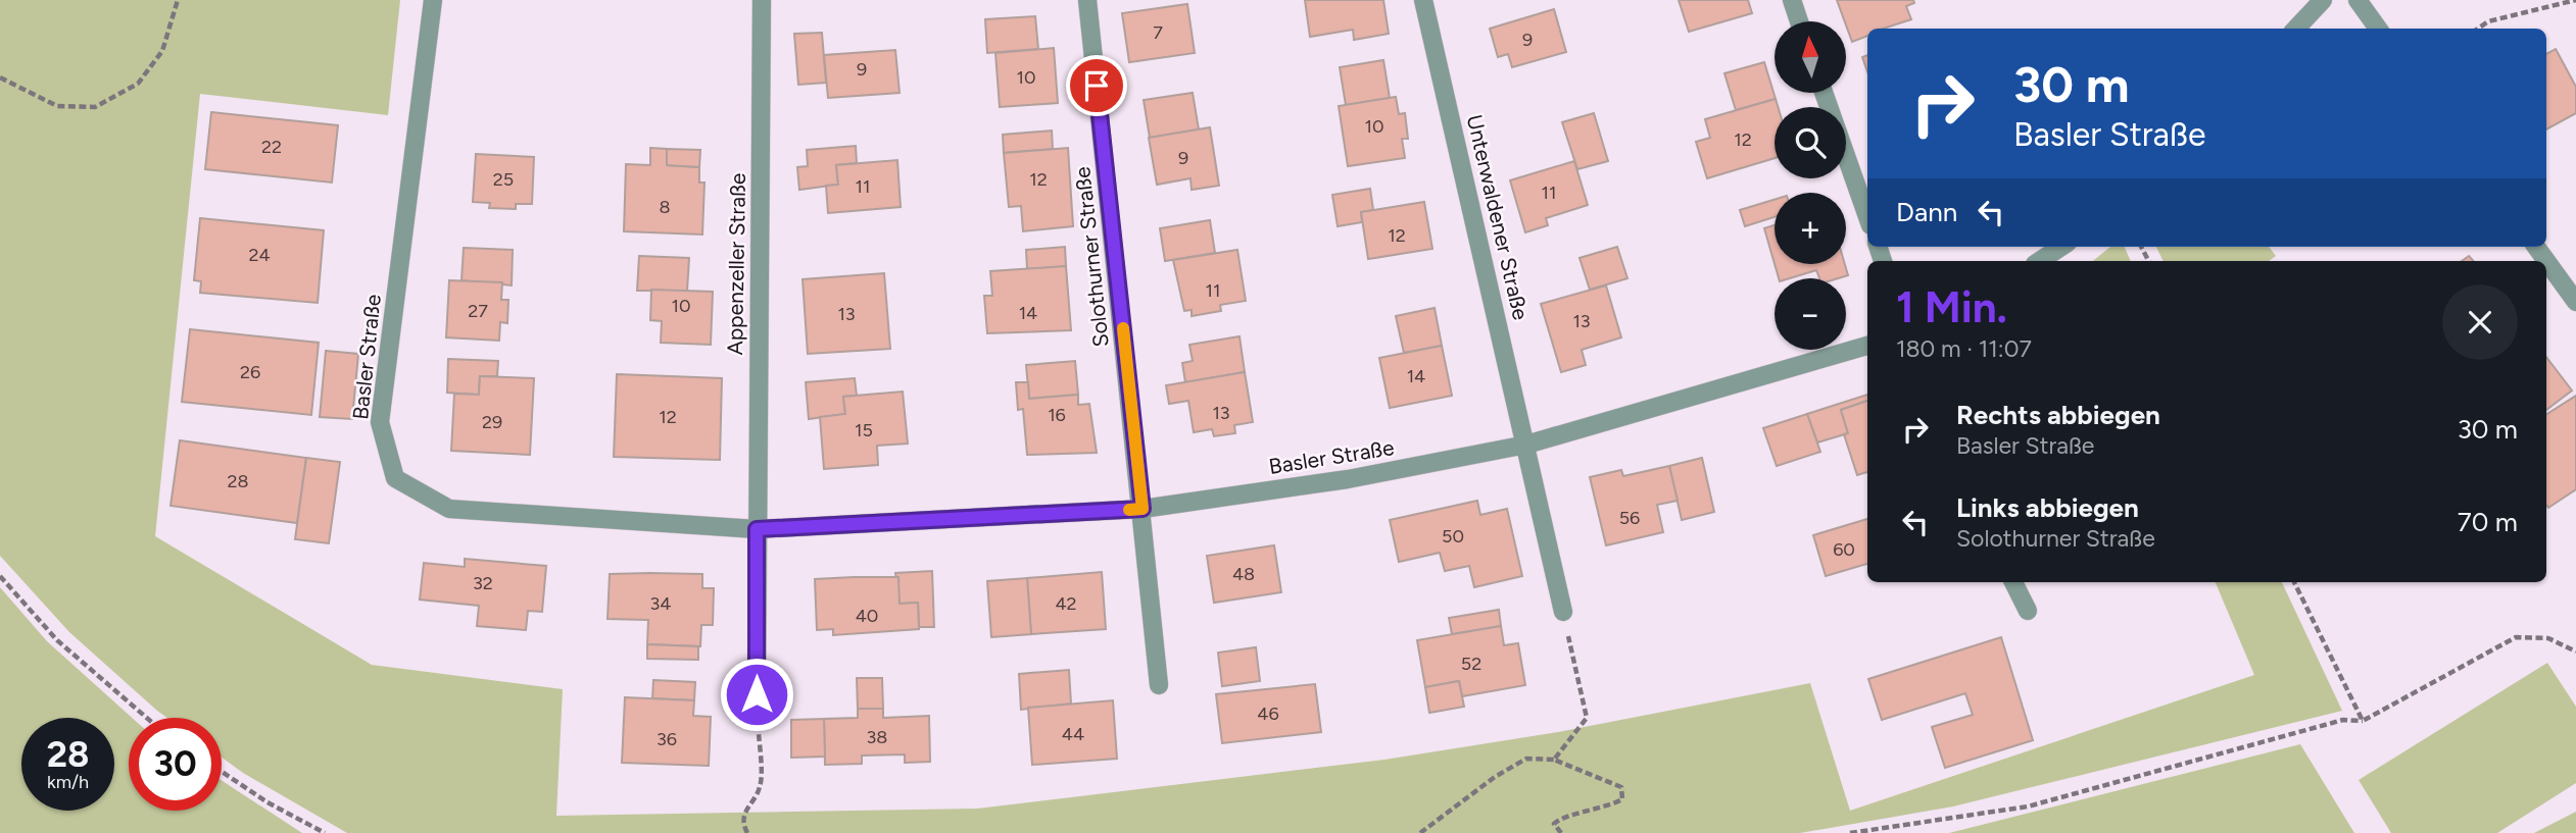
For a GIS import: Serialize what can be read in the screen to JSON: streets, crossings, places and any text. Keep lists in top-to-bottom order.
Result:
{
  "streets": {
    "street": [
      "Unterwaldener Straße",
      "Solothurner Straße",
      "Appenzeller Straße",
      "Basler Straße"
    ]
  },
  "crossings": [
    ["Unterwaldener Straße", "Basler Straße"],
    ["Solothurner Straße", "Basler Straße"],
    ["Appenzeller Straße", "Basler Straße"]
  ],
  "house_numbers": [
    "7",
    "9",
    "9",
    "10",
    "10",
    "12",
    "22",
    "9",
    "25",
    "12",
    "11",
    "11",
    "8",
    "12",
    "24",
    "11",
    "10",
    "27",
    "14",
    "13",
    "13",
    "26",
    "14",
    "13",
    "16",
    "12",
    "29",
    "15",
    "28",
    "56",
    "50",
    "60",
    "48",
    "32",
    "34",
    "42",
    "40",
    "52",
    "46",
    "44",
    "38",
    "36"
  ],
  "north": "top",
  "page": {
    "map_buttons": ["+", "−"],
    "turn": ["30 m", "Basler Straße"],
    "then": "Dann",
    "heading": ["1 Min.", "180 m · 11:07"],
    "list": [
      {
        "name": "Rechts abbiegen",
        "note": "Basler Straße",
        "value": "30 m"
      },
      {
        "name": "Links abbiegen",
        "note": "Solothurner Straße",
        "value": "70 m"
      }
    ],
    "speed": "28 km/h",
    "limit": "30"
  }
}
